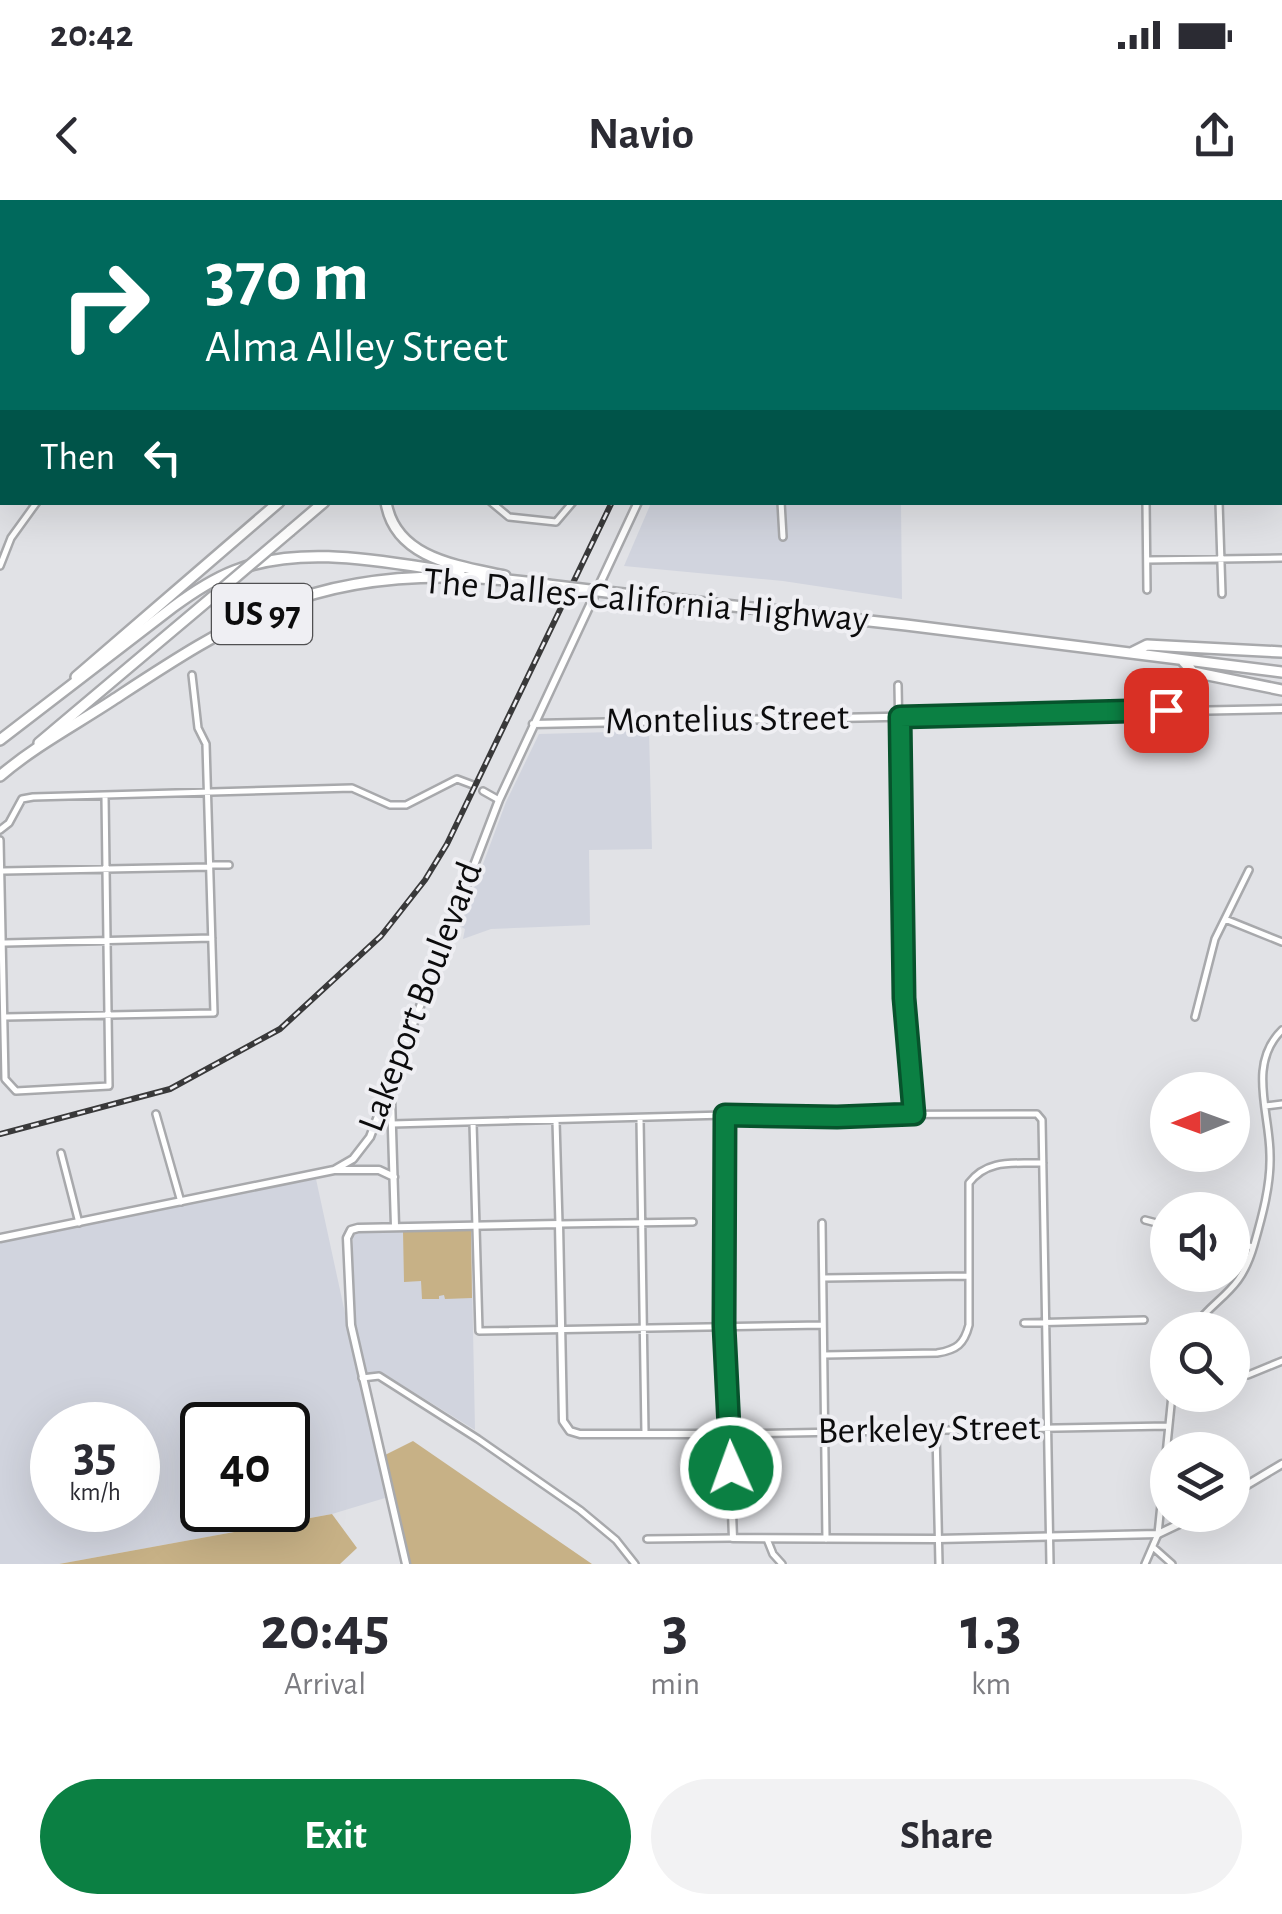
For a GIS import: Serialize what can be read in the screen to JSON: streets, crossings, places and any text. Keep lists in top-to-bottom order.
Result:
{
  "streets": {
    "main road": ["The Dalles-California Highway", "US 97"],
    "street": ["Montelius Street", "Lakeport Boulevard", "Berkeley Street"]
  },
  "crossings": [
    ["The Dalles-California Highway", "US 97"],
    ["Montelius Street", "Lakeport Boulevard"]
  ],
  "north": "left",
  "page": {
    "status": "20:42",
    "header": "Navio",
    "turn": ["370 m", "Alma Alley Street"],
    "then": "Then",
    "speed": "35 km/h",
    "limit": "40",
    "eta": [
      "20:45",
      "Arrival",
      "3",
      "min",
      "1.3",
      "km"
    ],
    "buttons": ["Exit", "Share"]
  }
}
